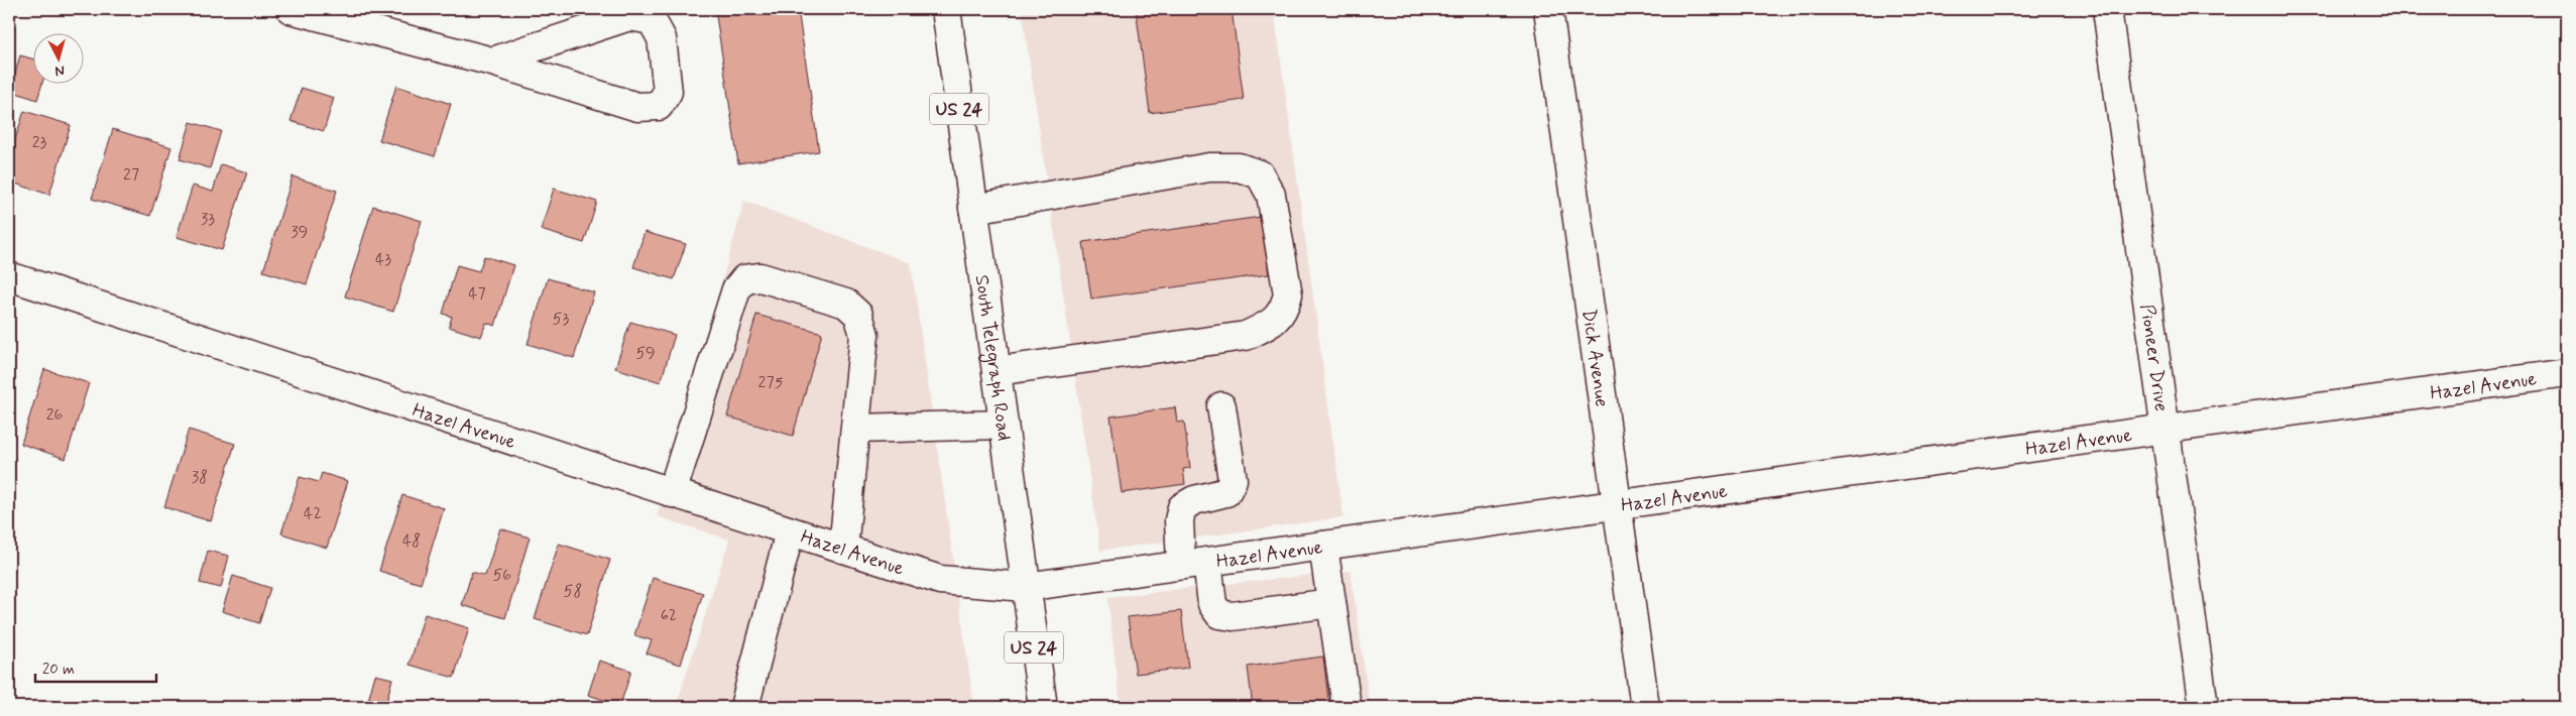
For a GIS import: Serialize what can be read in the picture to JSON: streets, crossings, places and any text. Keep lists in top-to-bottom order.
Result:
{
  "streets": {
    "main road": [
      "US 24",
      "South Telegraph Road",
      "Dick Avenue",
      "Pioneer Drive",
      "Hazel Avenue"
    ]
  },
  "crossings": [
    ["South Telegraph Road", "Hazel Avenue"],
    ["Dick Avenue", "Hazel Avenue"],
    ["Pioneer Drive", "Hazel Avenue"]
  ],
  "house_numbers": [
    "23",
    "27",
    "33",
    "39",
    "43",
    "47",
    "53",
    "59",
    "275",
    "26",
    "38",
    "42",
    "48",
    "56",
    "58",
    "62"
  ],
  "scale_bar": "20 m",
  "north": "bottom"
}
